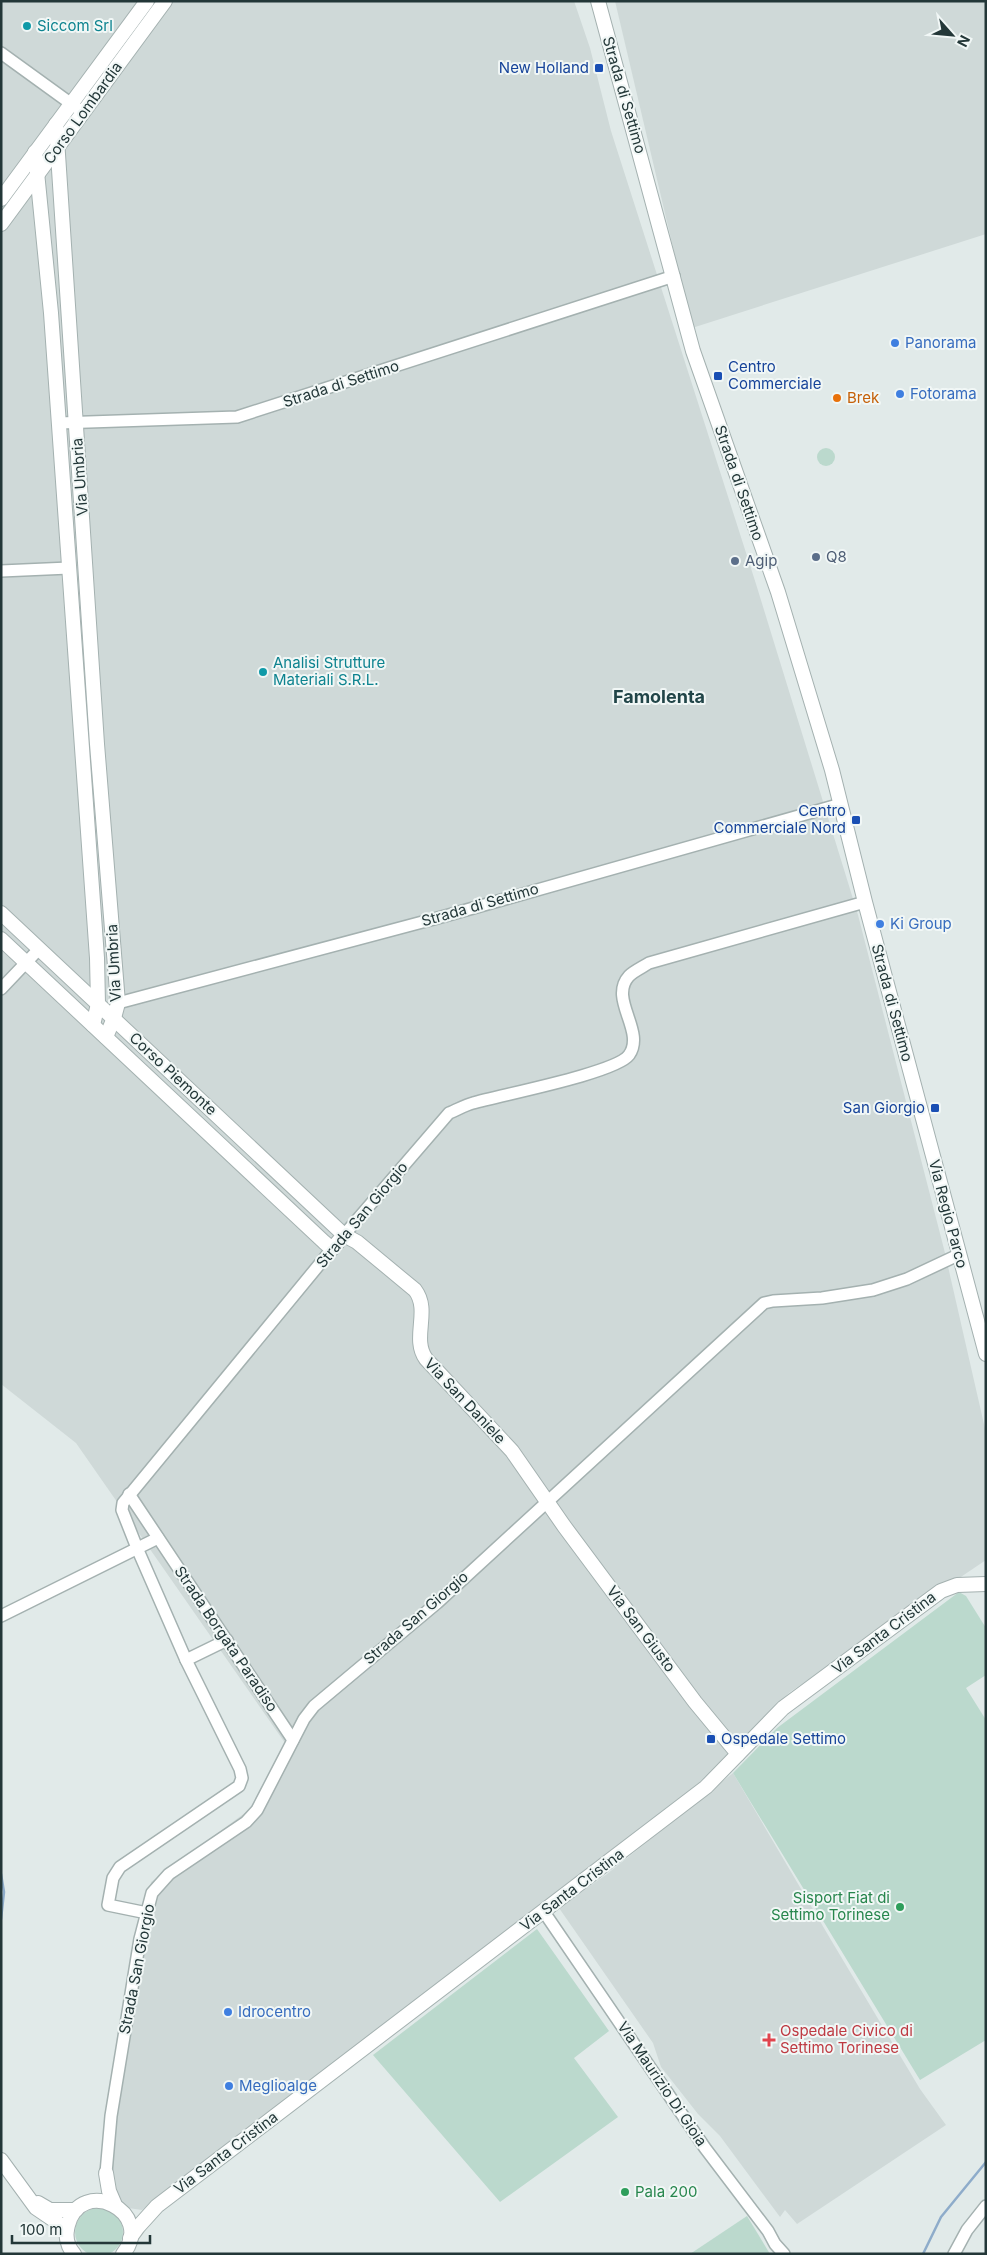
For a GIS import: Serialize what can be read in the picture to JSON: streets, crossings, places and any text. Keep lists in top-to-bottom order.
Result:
{
  "streets": {
    "street": [
      "Strada di Settimo",
      "Corso Lombardia",
      "Via Umbria",
      "Corso Piemonte",
      "Via Regio Parco",
      "Strada San Giorgio",
      "Via San Daniele",
      "Via San Giusto",
      "Via Santa Cristina",
      "Strada Borgata Paradiso",
      "Via Maurizio Di Gioia"
    ]
  },
  "crossings": [
    ["Strada di Settimo", "Via Umbria"],
    ["Strada di Settimo", "Via Regio Parco"],
    ["Strada di Settimo", "Strada San Giorgio"],
    ["Corso Lombardia", "Via Umbria"],
    ["Via Umbria", "Corso Piemonte"],
    ["Corso Piemonte", "Strada San Giorgio"],
    ["Corso Piemonte", "Via San Daniele"],
    ["Via Regio Parco", "Strada San Giorgio"],
    ["Strada San Giorgio", "Via San Daniele"],
    ["Strada San Giorgio", "Via San Giusto"],
    ["Strada San Giorgio", "Via Santa Cristina"],
    ["Strada San Giorgio", "Strada Borgata Paradiso"],
    ["Via San Daniele", "Via San Giusto"],
    ["Via San Giusto", "Via Santa Cristina"],
    ["Via Santa Cristina", "Via Maurizio Di Gioia"]
  ],
  "districts": ["Famolenta"],
  "places": {
    "other": [
      "Siccom Srl",
      "Panorama",
      "Fotorama",
      "Brek",
      "Q8",
      "Agip",
      "Analisi Strutture Materiali S.R.L.",
      "Ki Group",
      "Sisport Fiat di Settimo Torinese",
      "Idrocentro",
      "Meglioalge",
      "Pala 200"
    ],
    "transit": [
      "New Holland",
      "Centro Commerciale",
      "Centro Commerciale Nord",
      "San Giorgio",
      "Ospedale Settimo"
    ],
    "health": ["Ospedale Civico di Settimo Torinese"]
  },
  "scale_bar": "100 m",
  "north": "bottom right"
}
